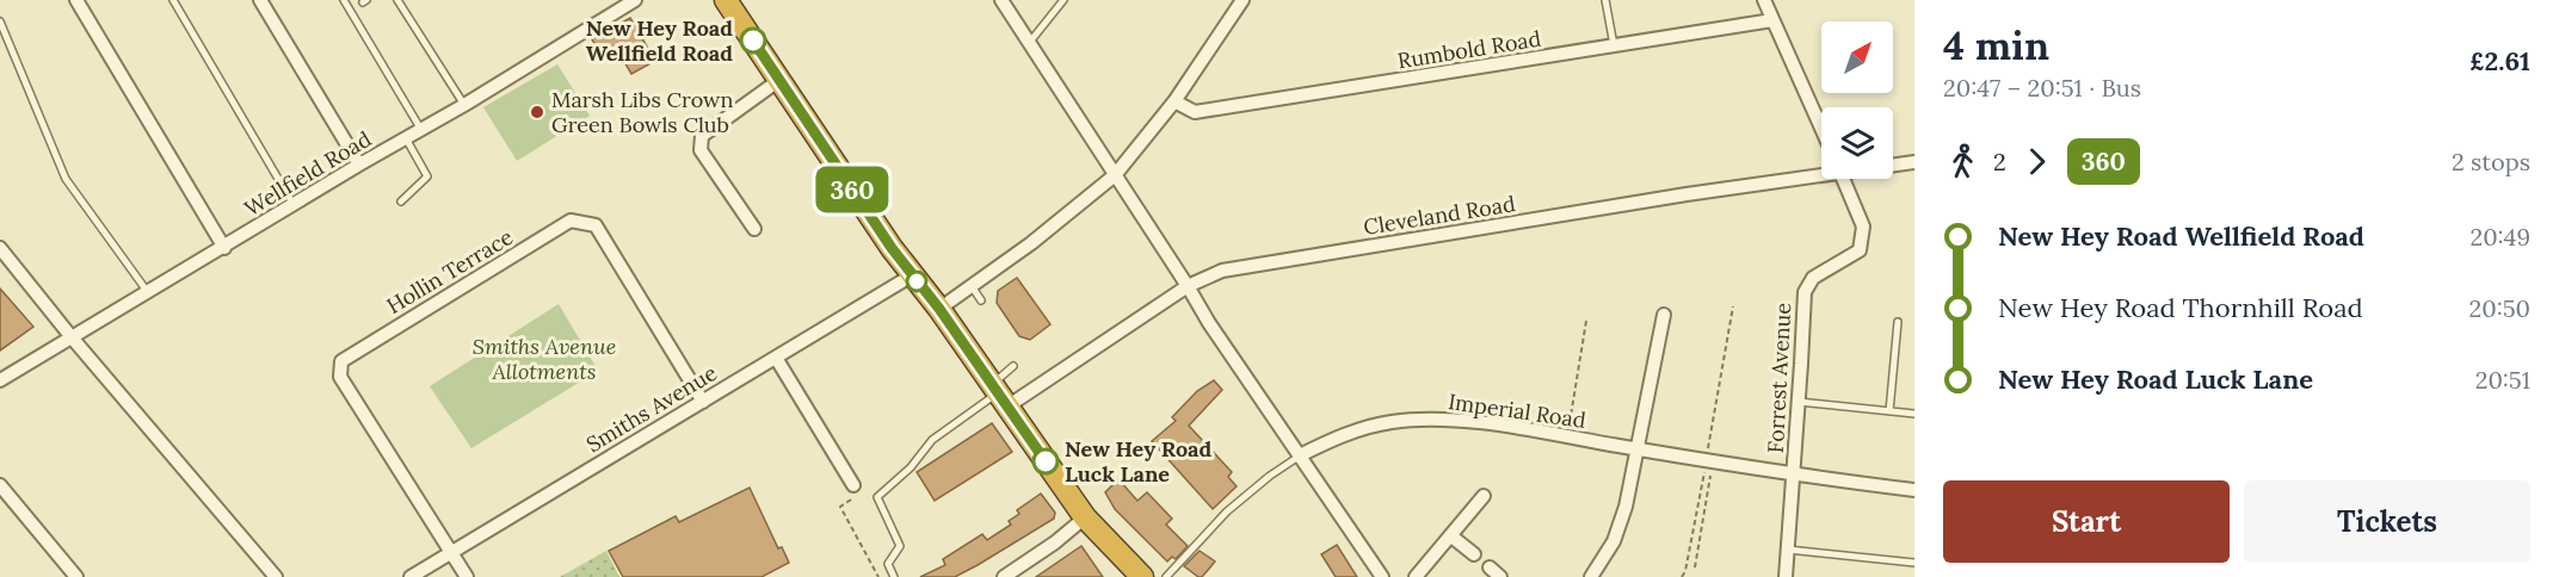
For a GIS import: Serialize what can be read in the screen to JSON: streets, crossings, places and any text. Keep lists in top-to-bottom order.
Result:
{
  "streets": {
    "street": [
      "Rumbold Road",
      "Wellfield Road",
      "Cleveland Road",
      "Hollin Terrace",
      "Forrest Avenue",
      "Smiths Avenue",
      "Imperial Road"
    ]
  },
  "crossings": [
    ["Hollin Terrace", "Smiths Avenue"],
    ["Forrest Avenue", "Imperial Road"]
  ],
  "parks": ["Smiths Avenue Allotments"],
  "places": ["New Hey Road Wellfield Road", "Marsh Libs Crown Green Bowls Club", "New Hey Road Luck Lane"],
  "lines": ["bus line 360"],
  "north": "top right",
  "page": {
    "on_map": "360",
    "heading": ["4 min", "20:47 – 20:51 · Bus", "£2.61"],
    "legs": ["2", "360", "2 stops"],
    "list": [
      {
        "name": "New Hey Road Wellfield Road",
        "value": "20:49"
      },
      {
        "name": "New Hey Road Thornhill Road",
        "value": "20:50"
      },
      {
        "name": "New Hey Road Luck Lane",
        "value": "20:51"
      }
    ],
    "buttons": ["Start", "Tickets"]
  }
}
